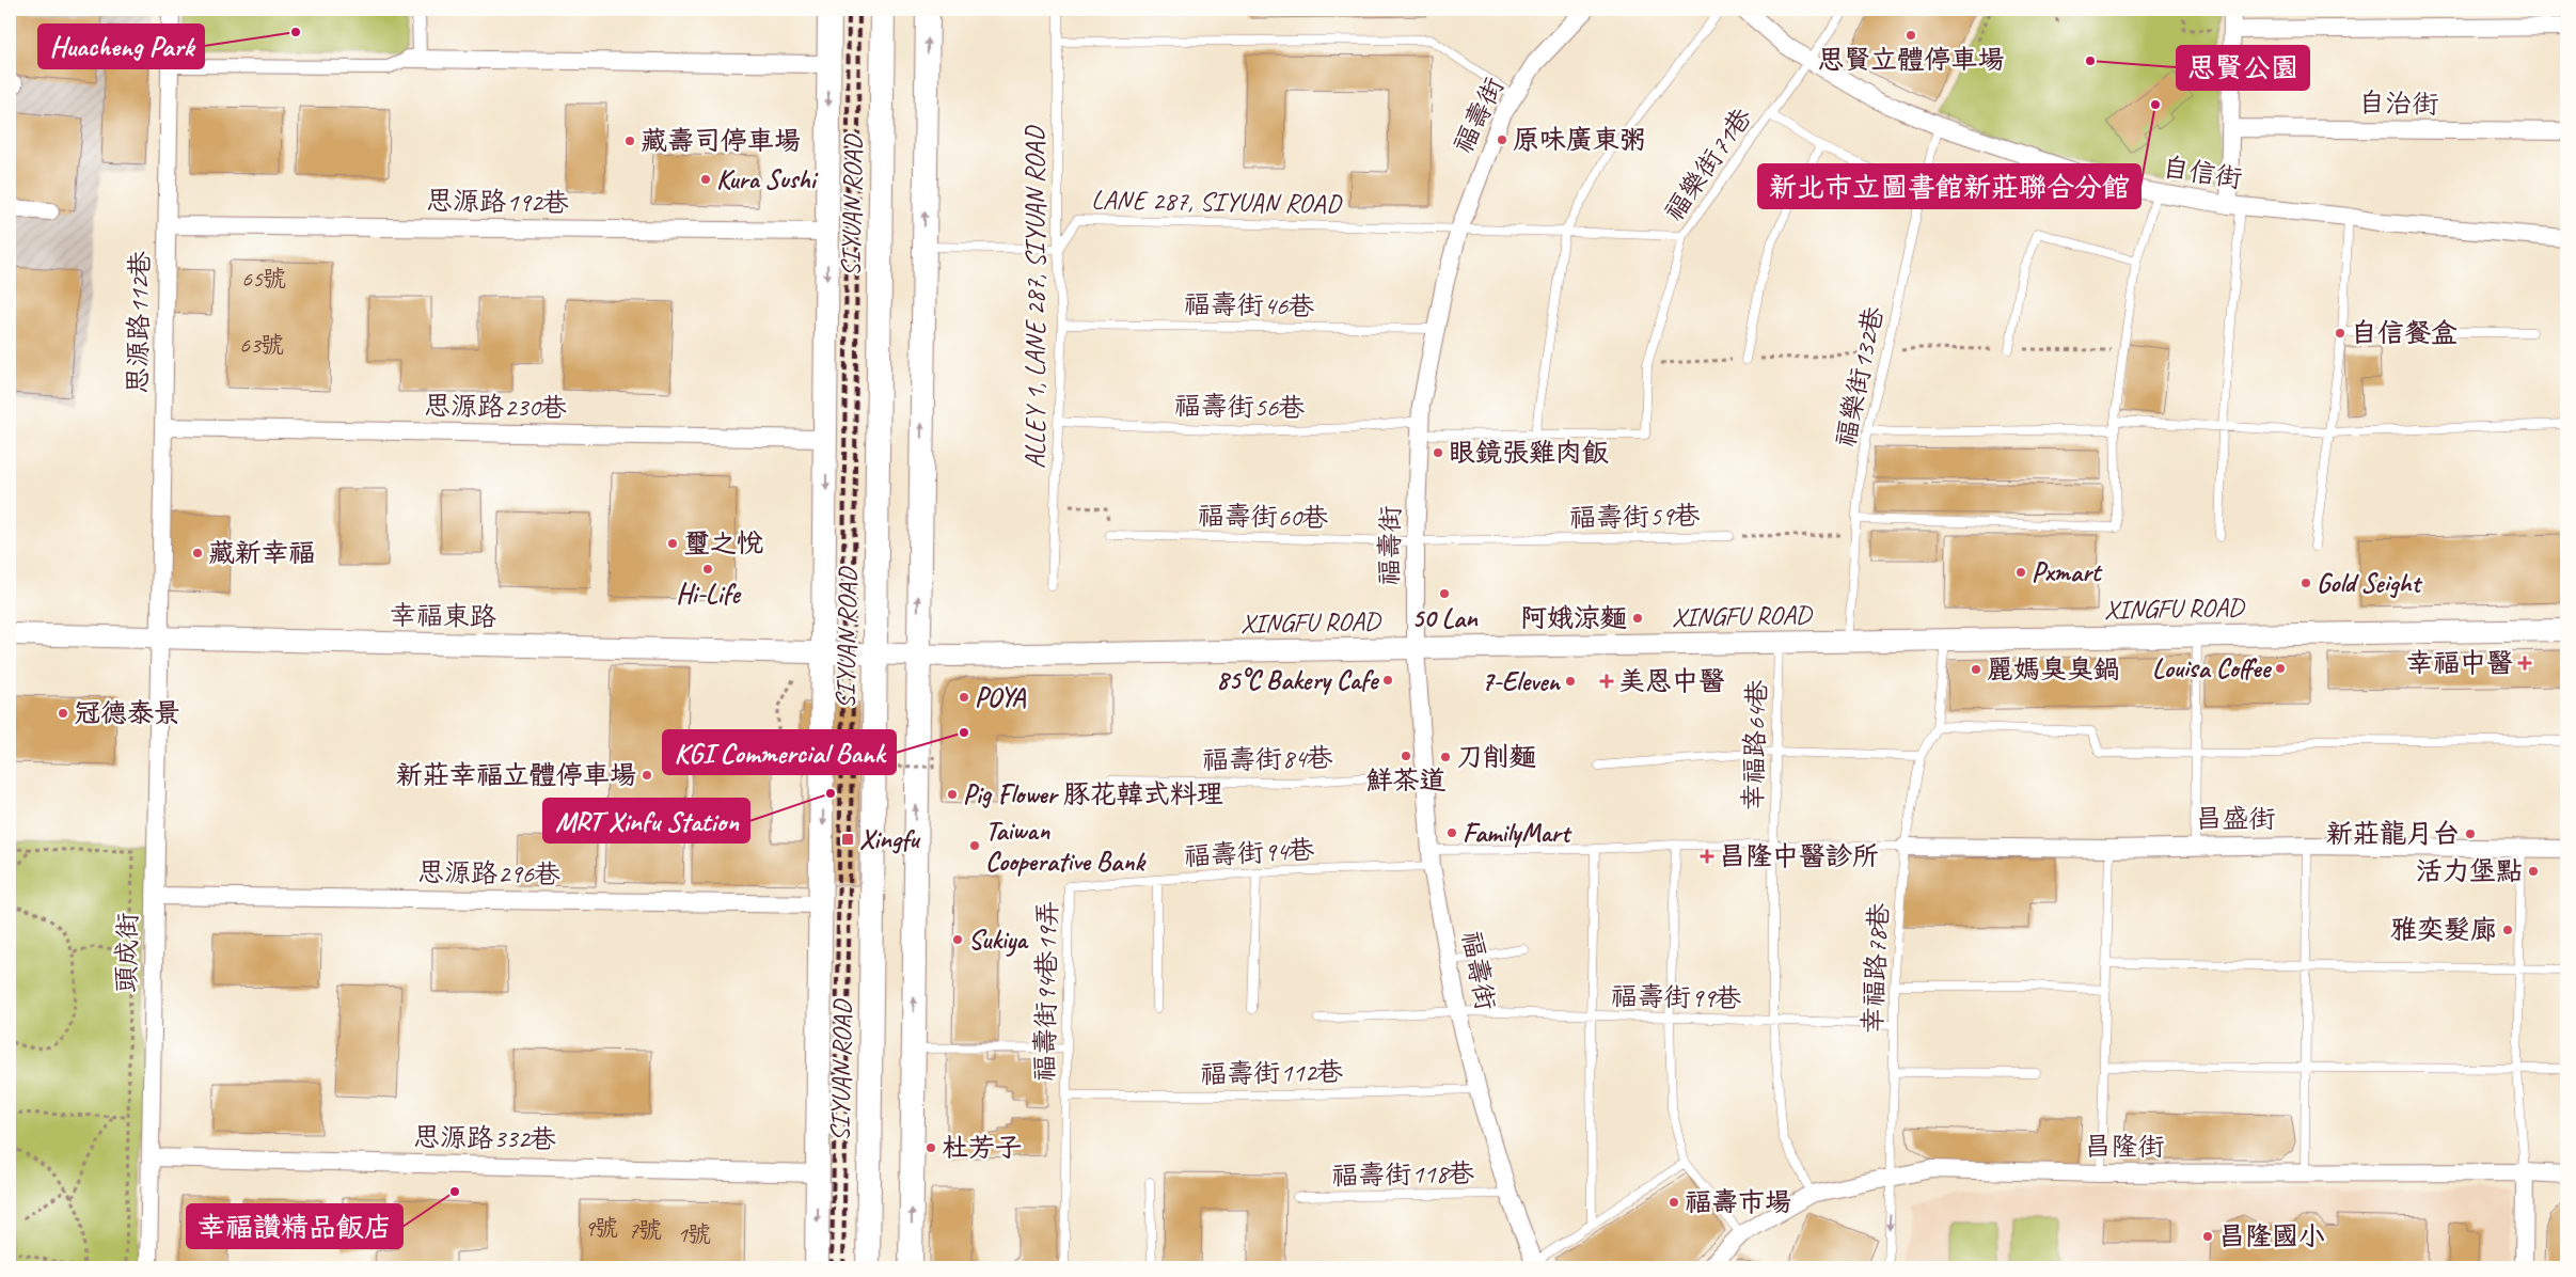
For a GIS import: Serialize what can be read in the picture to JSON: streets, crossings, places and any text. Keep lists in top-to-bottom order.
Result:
{
  "streets": {
    "main road": ["SIYUAN ROAD"],
    "street": [
      "自治街",
      "福壽街",
      "自信街",
      "思源路192巷",
      "思源路112巷",
      "思源路230巷",
      "XINGFU ROAD",
      "幸福東路",
      "昌盛街",
      "思源路296巷",
      "頭成街",
      "思源路332巷",
      "昌隆街"
    ],
    "lane": [
      "福樂街71巷",
      "LANE 287, SIYUAN ROAD",
      "ALLEY 1, LANE 287, SIYUAN ROAD",
      "福壽街46巷",
      "福樂街132巷",
      "福壽街56巷",
      "福壽街60巷",
      "福壽街59巷",
      "幸福路64巷",
      "福壽街84巷",
      "福壽街94巷",
      "幸福路78巷",
      "福壽街94巷19弄",
      "福壽街99巷",
      "福壽街112巷",
      "福壽街118巷"
    ]
  },
  "crossings": [
    ["福壽街", "LANE 287, SIYUAN ROAD"],
    ["福壽街", "福壽街46巷"],
    ["福壽街", "福壽街56巷"],
    ["福壽街", "福壽街60巷"],
    ["福壽街", "福壽街59巷"],
    ["福壽街", "XINGFU ROAD"],
    ["福壽街", "福壽街84巷"],
    ["福壽街", "福壽街94巷"],
    ["福壽街", "福壽街99巷"],
    ["福壽街", "福壽街112巷"],
    ["福壽街", "福壽街118巷"],
    ["福樂街71巷", "自信街"],
    ["福樂街71巷", "福壽街56巷"],
    ["自信街", "福樂街132巷"],
    ["思源路192巷", "SIYUAN ROAD"],
    ["思源路192巷", "思源路112巷"],
    ["LANE 287, SIYUAN ROAD", "ALLEY 1, LANE 287, SIYUAN ROAD"],
    ["SIYUAN ROAD", "思源路230巷"],
    ["SIYUAN ROAD", "XINGFU ROAD"],
    ["SIYUAN ROAD", "幸福東路"],
    ["SIYUAN ROAD", "思源路296巷"],
    ["SIYUAN ROAD", "思源路332巷"],
    ["ALLEY 1, LANE 287, SIYUAN ROAD", "福壽街46巷"],
    ["ALLEY 1, LANE 287, SIYUAN ROAD", "福壽街56巷"],
    ["思源路112巷", "思源路230巷"],
    ["思源路112巷", "幸福東路"],
    ["思源路112巷", "頭成街"],
    ["福樂街132巷", "福壽街59巷"],
    ["福樂街132巷", "XINGFU ROAD"],
    ["福壽街60巷", "福壽街59巷"],
    ["XINGFU ROAD", "幸福東路"],
    ["XINGFU ROAD", "幸福路64巷"],
    ["XINGFU ROAD", "幸福路78巷"],
    ["幸福東路", "頭成街"],
    ["幸福路64巷", "福壽街94巷"],
    ["幸福路64巷", "福壽街99巷"],
    ["幸福路64巷", "昌隆街"],
    ["昌盛街", "福壽街94巷"],
    ["昌盛街", "幸福路78巷"],
    ["福壽街94巷", "幸福路78巷"],
    ["福壽街94巷", "福壽街94巷19弄"],
    ["思源路296巷", "頭成街"],
    ["頭成街", "思源路332巷"],
    ["幸福路78巷", "福壽街99巷"],
    ["幸福路78巷", "昌隆街"],
    ["福壽街94巷19弄", "福壽街112巷"]
  ],
  "places": {
    "other": [
      "Huacheng Park",
      "思賢立體停車場",
      "思賢公園",
      "新北市立圖書館新莊聯合分館",
      "原味廣東粥",
      "藏壽司停車場",
      "Kura Sushi",
      "自信餐盒",
      "眼鏡張雞肉飯",
      "璽之悅",
      "藏新幸福",
      "Hi-Life",
      "Pxmart",
      "Gold Seight",
      "50 Lan",
      "阿娥涼麵",
      "Louisa Coffee",
      "麗媽臭臭鍋",
      "85°C Bakery Cafe",
      "7-Eleven",
      "POYA",
      "冠德泰景",
      "KGI Commercial Bank",
      "鮮茶道",
      "刀削麵",
      "新莊幸福立體停車場",
      "MRT Xinfu Station",
      "Pig Flower 豚花韓式料理",
      "FamilyMart",
      "新莊龍月台",
      "Taiwan Cooperative Bank",
      "活力堡點",
      "雅奕髮廊",
      "Sukiya",
      "杜芳子",
      "幸福讚精品飯店",
      "福壽市場",
      "昌隆國小"
    ],
    "health": ["幸福中醫", "美恩中醫", "昌隆中醫診所"],
    "transit": ["Xingfu"]
  },
  "house_numbers": [
    "65號",
    "63號",
    "9號",
    "7號",
    "1號"
  ]
}
